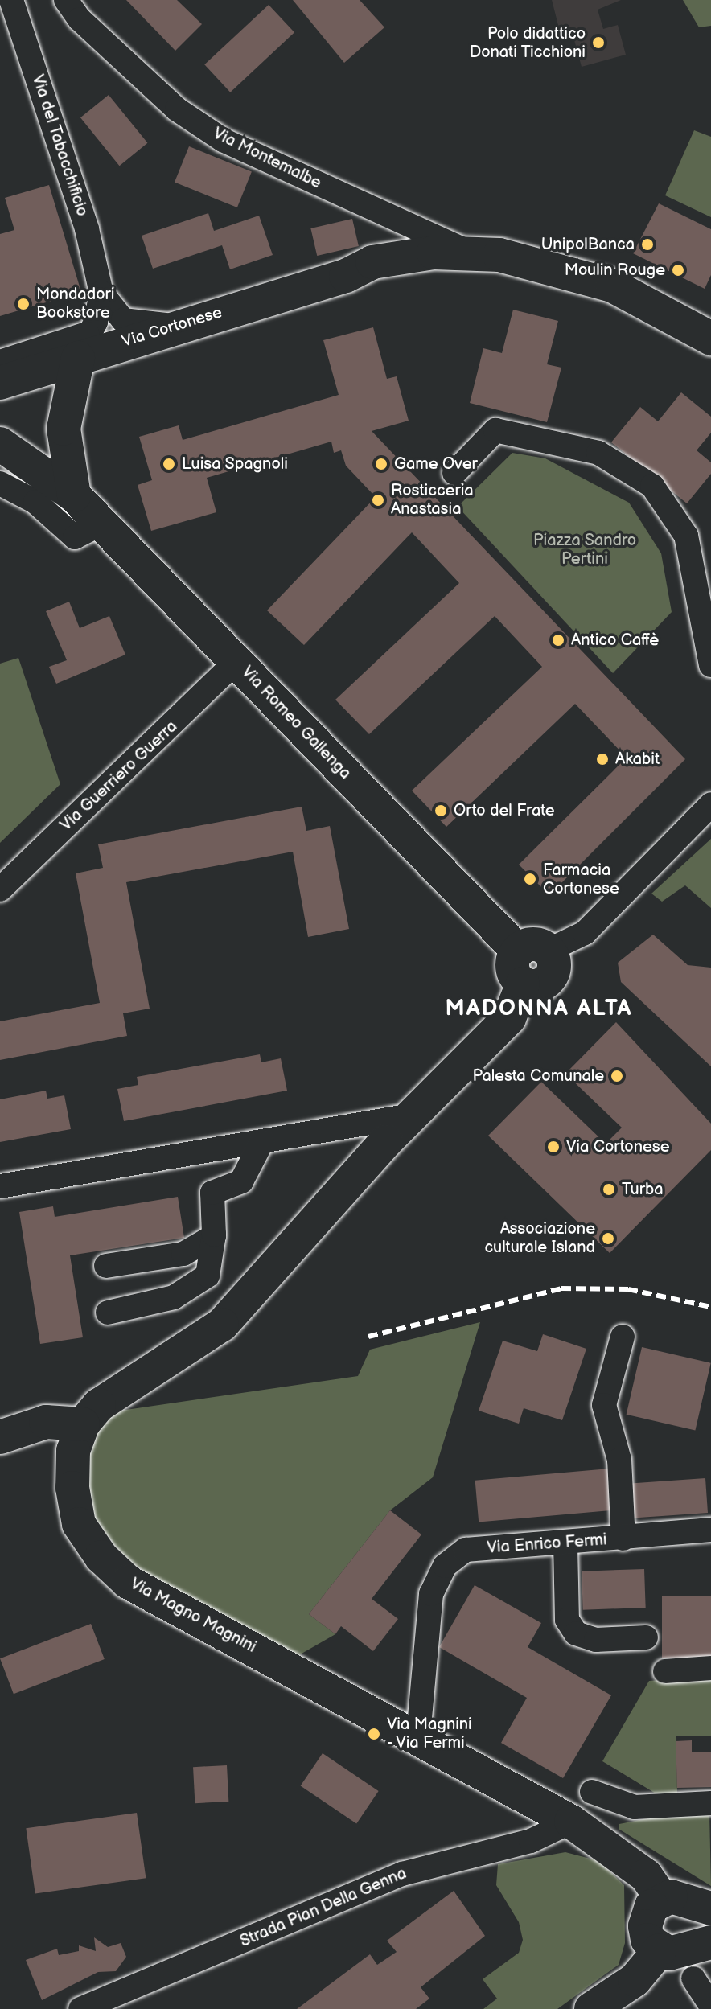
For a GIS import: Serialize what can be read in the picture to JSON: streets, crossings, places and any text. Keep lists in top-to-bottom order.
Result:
{
  "streets": {
    "street": [
      "Via del Tabacchificio",
      "Via Montemalbe",
      "Via Cortonese",
      "Via Romeo Gallenga",
      "Via Guerriero Guerra",
      "Via Enrico Fermi",
      "Via Magno Magnini",
      "Strada Pian Della Genna"
    ]
  },
  "crossings": [
    ["Via del Tabacchificio", "Via Cortonese"],
    ["Via Montemalbe", "Via Cortonese"],
    ["Via Romeo Gallenga", "Via Guerriero Guerra"],
    ["Via Romeo Gallenga", "Via Magno Magnini"],
    ["Via Enrico Fermi", "Via Magno Magnini"],
    ["Via Magno Magnini", "Strada Pian Della Genna"]
  ],
  "districts": ["MADONNA ALTA"],
  "parks": ["Piazza Sandro Pertini"],
  "places": [
    "Polo didattico Donati Ticchioni",
    "UnipolBanca",
    "Moulin Rouge",
    "Mondadori Bookstore",
    "Luisa Spagnoli",
    "Game Over",
    "Rosticceria Anastasia",
    "Antico Caffè",
    "Akabit",
    "Orto del Frate",
    "Farmacia Cortonese",
    "Palesta Comunale",
    "Via Cortonese",
    "Turba",
    "Associazione culturale Island",
    "Via Magnini - Via Fermi"
  ]
}
